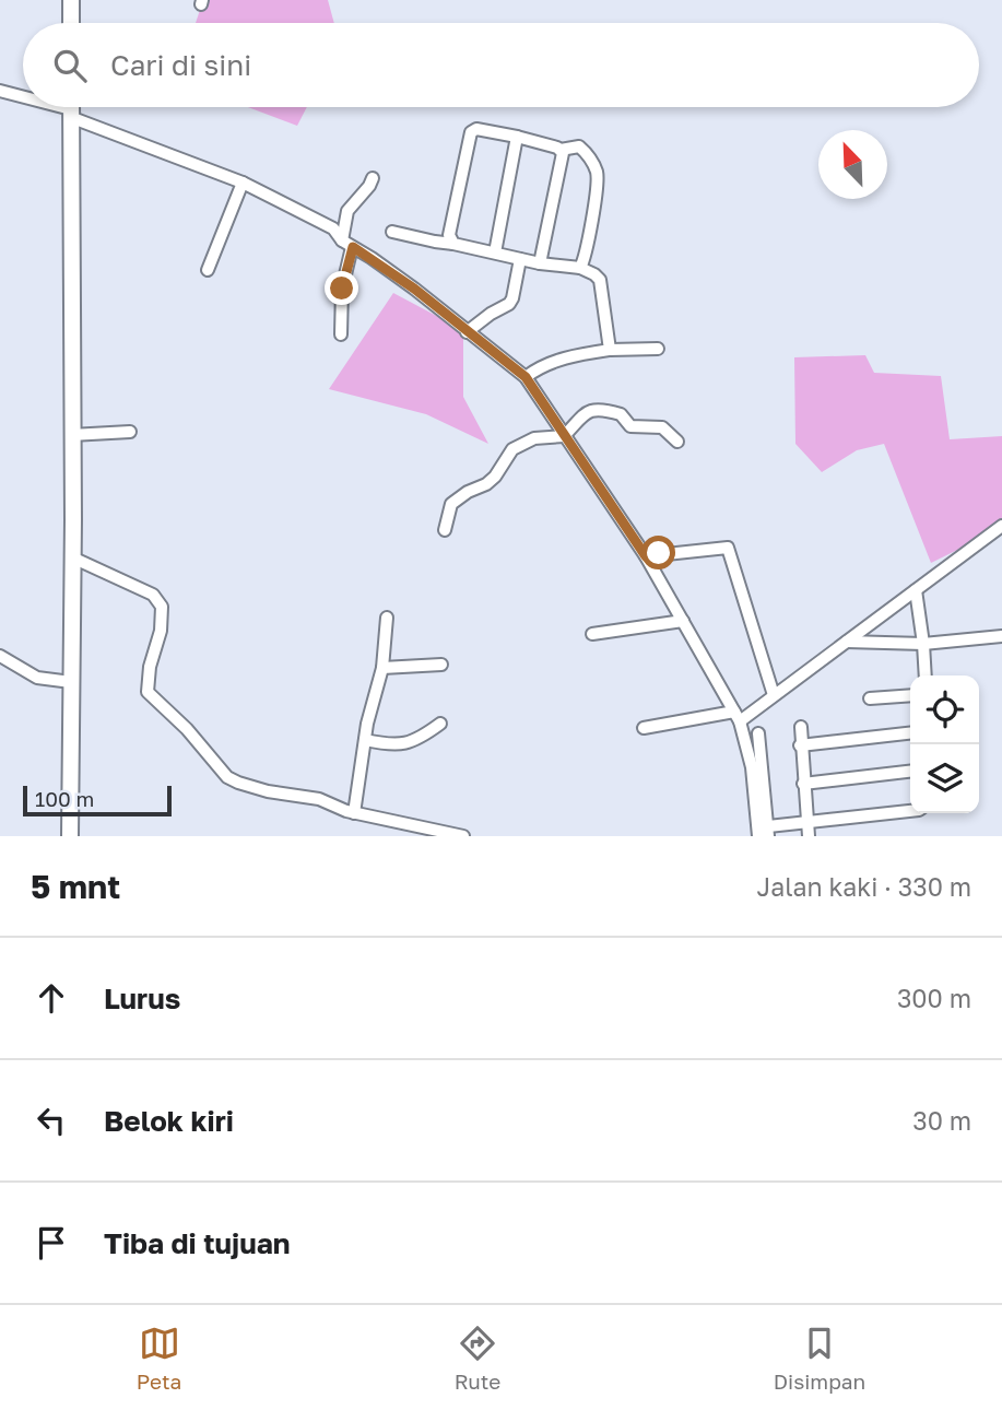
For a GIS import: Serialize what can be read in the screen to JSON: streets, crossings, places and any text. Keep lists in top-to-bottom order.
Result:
{
  "scale_bar": "100 m",
  "north": "top left",
  "page": {
    "search": "Cari di sini",
    "scale": "100 m",
    "heading": ["5 mnt", "Jalan kaki · 330 m"],
    "list": [
      ["Lurus", "300 m"],
      ["Belok kiri", "30 m"],
      "Tiba di tujuan"
    ],
    "nav": ["Peta", "Rute", "Disimpan"]
  }
}
